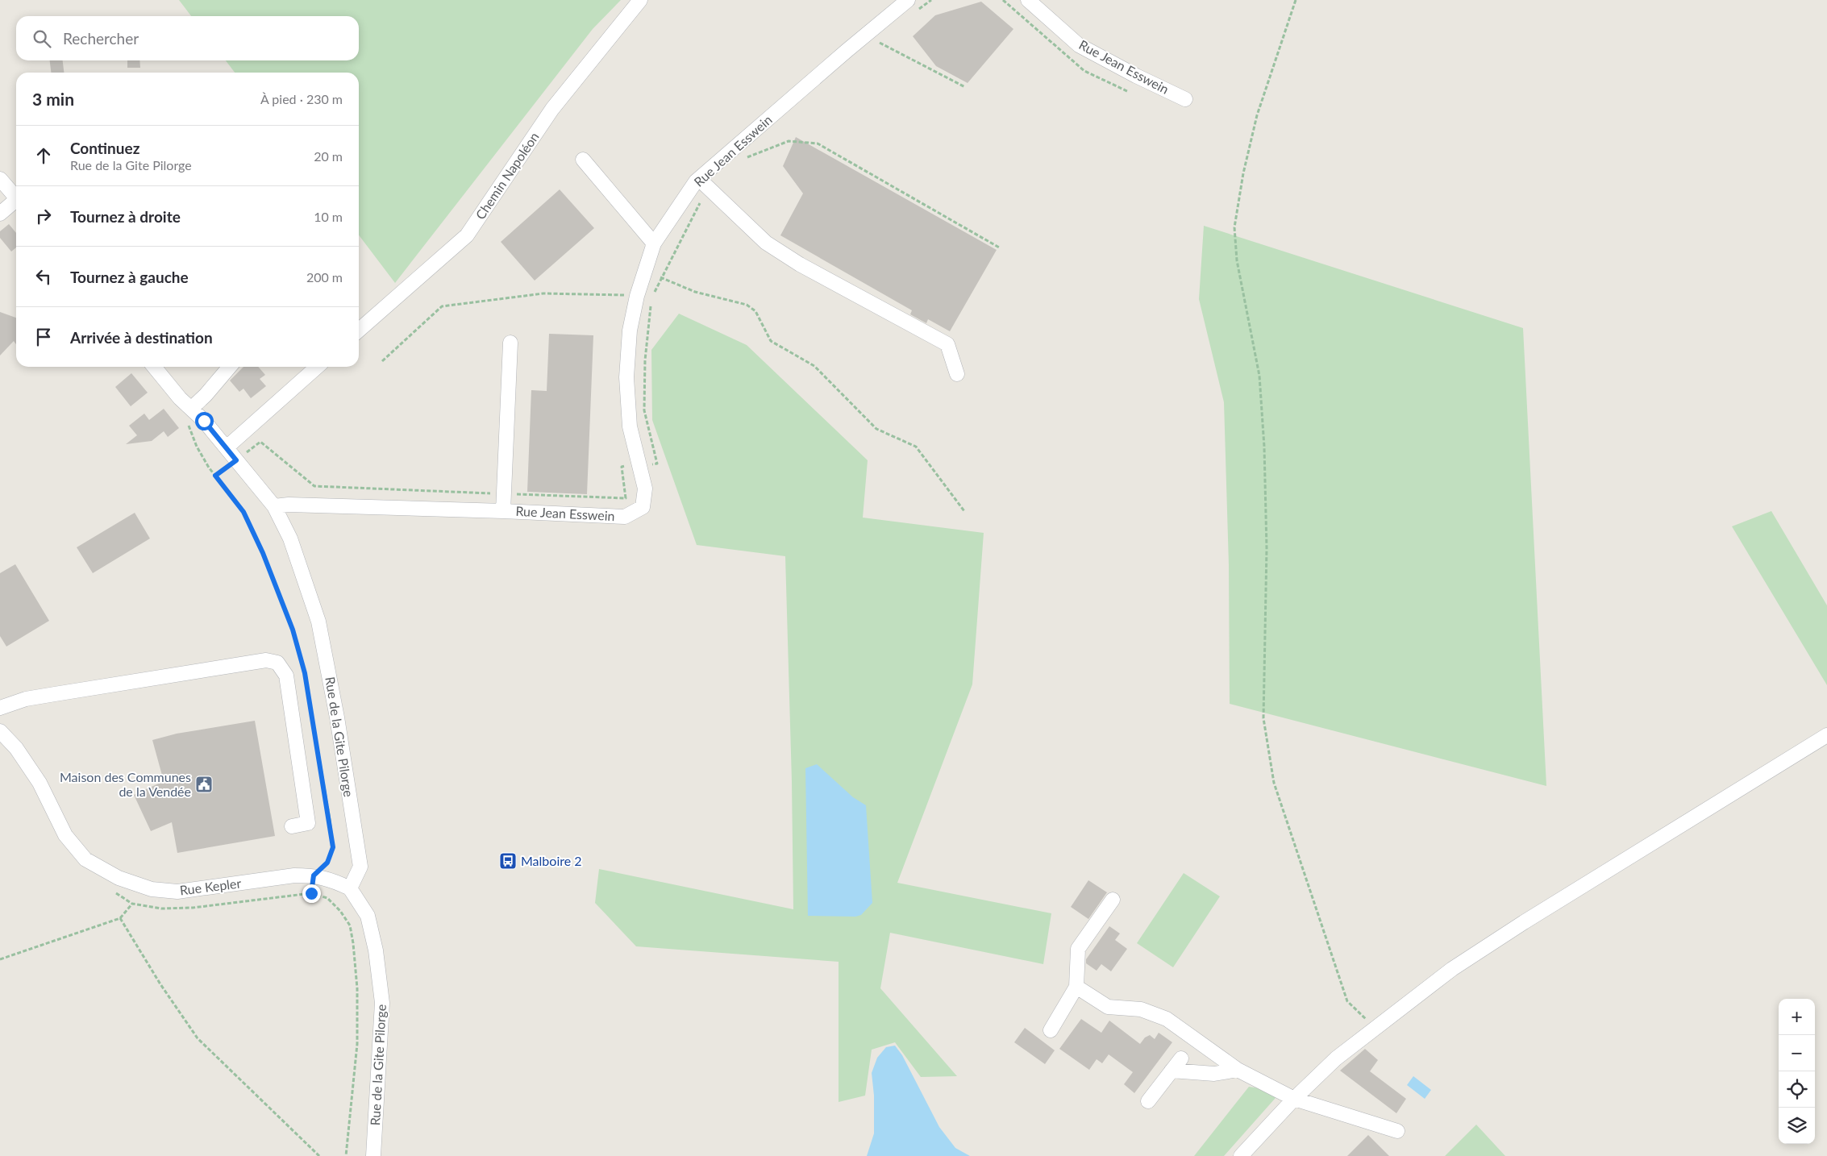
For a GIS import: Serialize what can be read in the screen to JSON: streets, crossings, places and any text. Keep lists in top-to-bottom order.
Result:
{
  "streets": {
    "street": [
      "Rue Jean Esswein",
      "Chemin Napoléon",
      "Rue de la Gite Pilorge",
      "Rue Kepler"
    ]
  },
  "crossings": [
    ["Rue Jean Esswein", "Rue de la Gite Pilorge"],
    ["Rue de la Gite Pilorge", "Rue Kepler"]
  ],
  "places": {
    "public building": ["Maison des Communes de la Vendée"],
    "bus stop": ["Malboire 2"]
  },
  "page": {
    "search": "Rechercher",
    "heading": ["3 min", "À pied · 230 m"],
    "list": [
      ["Continuez", "Rue de la Gite Pilorge", "20 m"],
      ["Tournez à droite", "10 m"],
      ["Tournez à gauche", "200 m"],
      "Arrivée à destination"
    ],
    "map_buttons": ["+", "−"]
  }
}
